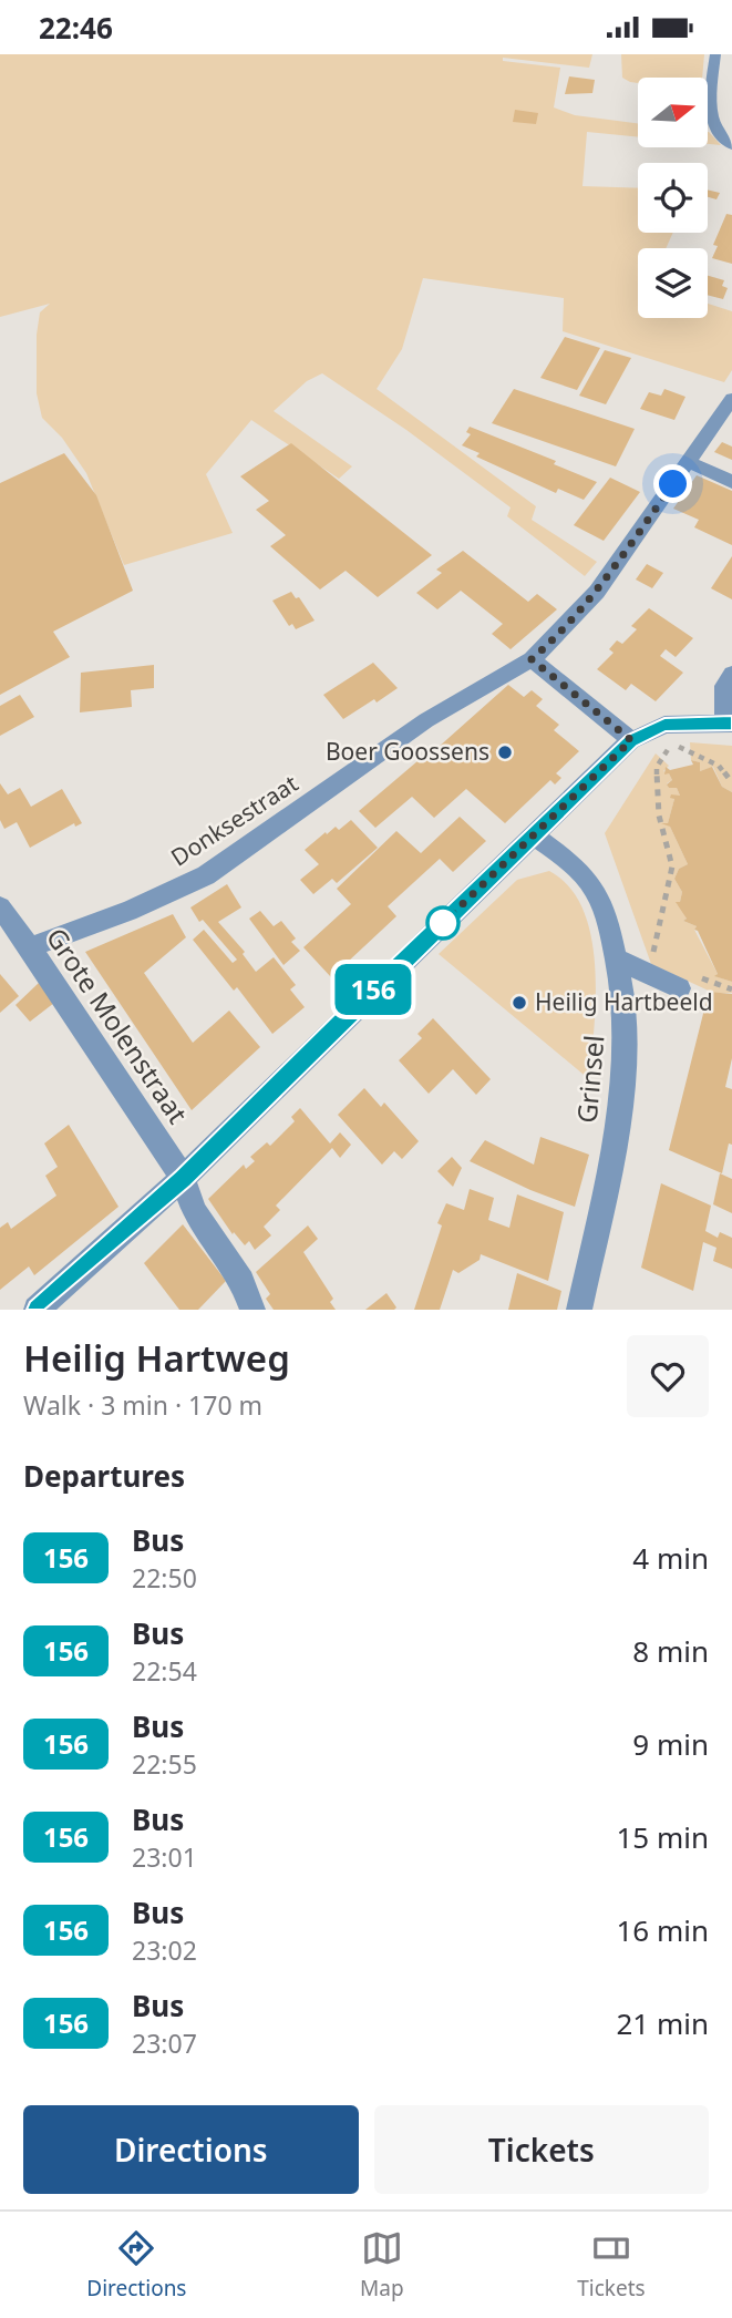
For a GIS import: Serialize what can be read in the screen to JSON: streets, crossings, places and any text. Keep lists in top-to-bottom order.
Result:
{
  "streets": {
    "street": ["Donksestraat", "Grote Molenstraat", "Grinsel"]
  },
  "crossings": [
    ["Donksestraat", "Grote Molenstraat"]
  ],
  "places": ["Boer Goossens", "Heilig Hartbeeld"],
  "lines": ["bus line 156"],
  "north": "right",
  "page": {
    "status": "22:46",
    "on_map": "156",
    "heading": [
      ["Heilig Hartweg", "Walk · 3 min · 170 m"],
      "Departures"
    ],
    "list": [
      {
        "mark": "156",
        "name": "Bus",
        "note": "22:50",
        "value": "4 min"
      },
      {
        "mark": "156",
        "name": "Bus",
        "note": "22:54",
        "value": "8 min"
      },
      {
        "mark": "156",
        "name": "Bus",
        "note": "22:55",
        "value": "9 min"
      },
      {
        "mark": "156",
        "name": "Bus",
        "note": "23:01",
        "value": "15 min"
      },
      {
        "mark": "156",
        "name": "Bus",
        "note": "23:02",
        "value": "16 min"
      },
      {
        "mark": "156",
        "name": "Bus",
        "note": "23:07",
        "value": "21 min"
      }
    ],
    "buttons": ["Directions", "Tickets"],
    "tabs": ["Directions", "Map", "Tickets"]
  }
}
